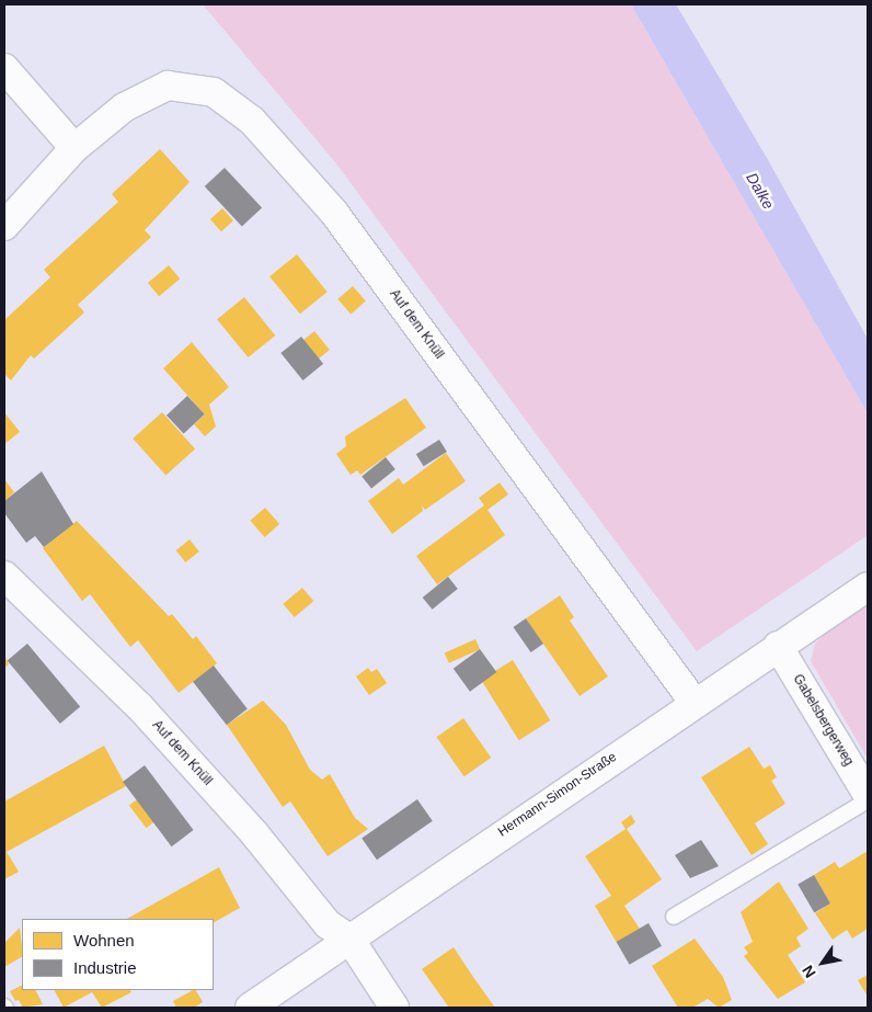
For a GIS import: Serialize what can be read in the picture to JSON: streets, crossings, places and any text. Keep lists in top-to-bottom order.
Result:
{
  "streets": {
    "street": ["Auf dem Knüll", "Gabelsbergerweg", "Hermann-Simon-Straße"]
  },
  "crossings": [
    ["Auf dem Knüll", "Hermann-Simon-Straße"],
    ["Gabelsbergerweg", "Hermann-Simon-Straße"]
  ],
  "water": ["Dalke"],
  "legend": ["Wohnen", "Industrie"],
  "north": "bottom left"
}
